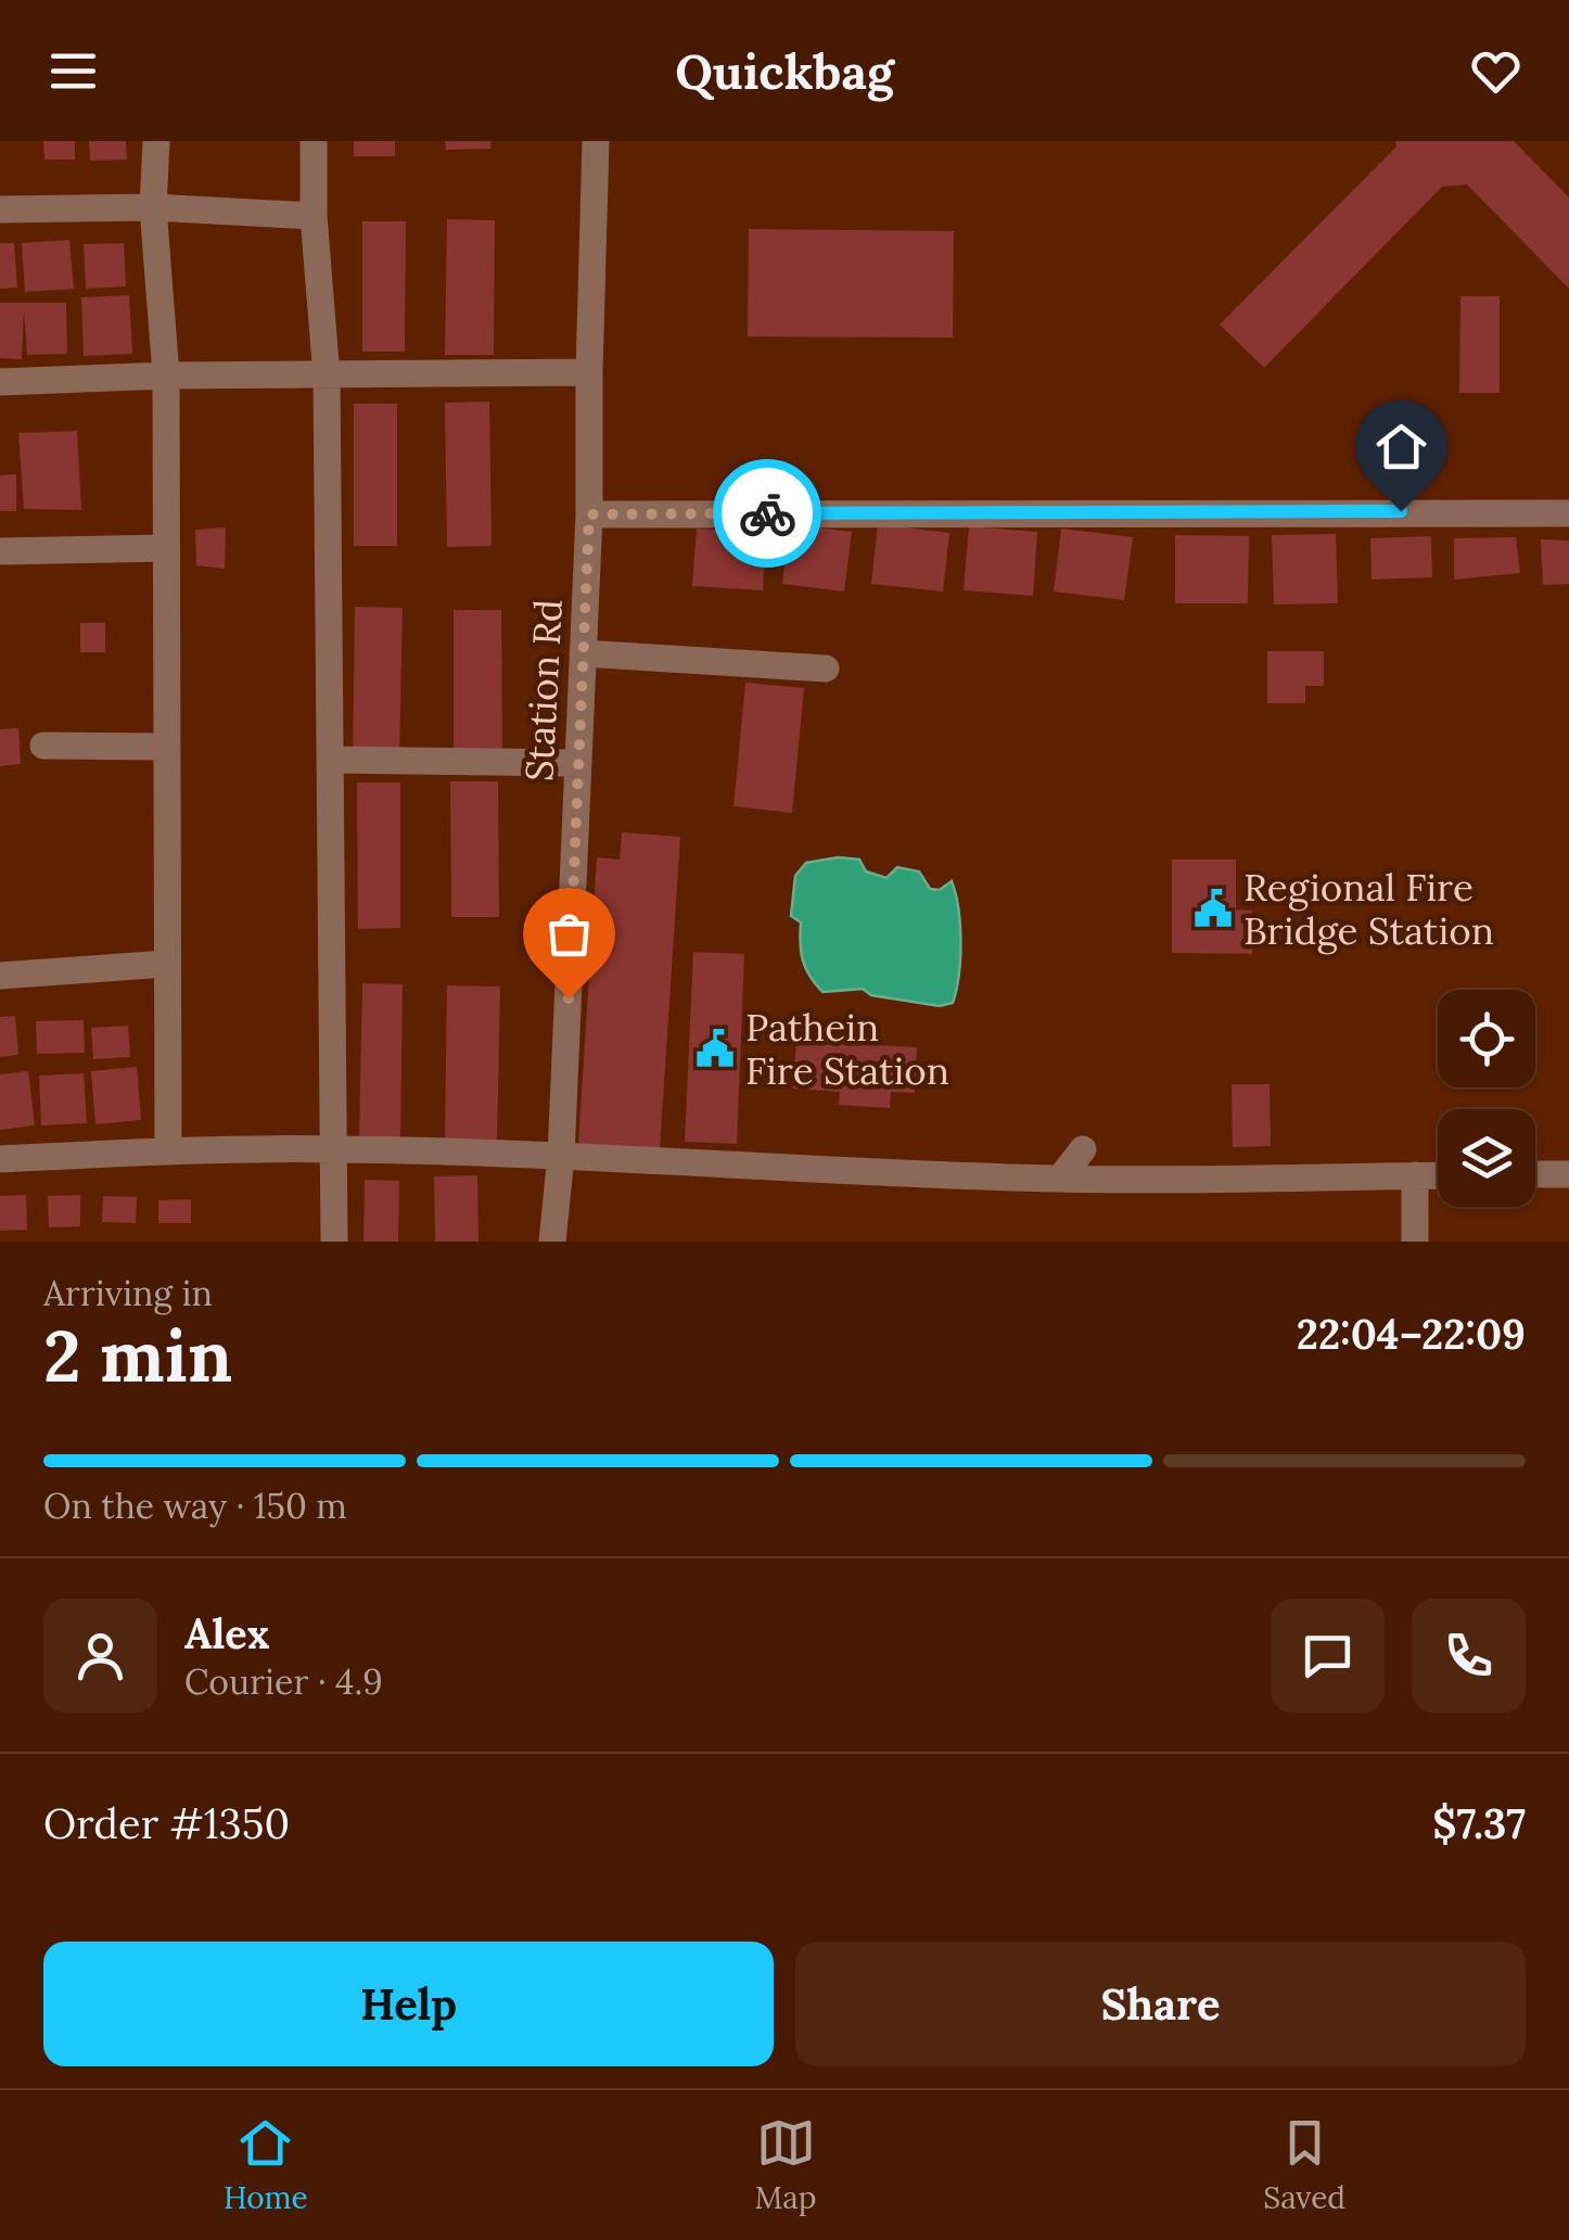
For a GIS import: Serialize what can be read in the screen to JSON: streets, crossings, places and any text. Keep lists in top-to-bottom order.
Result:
{
  "streets": {
    "street": ["Station Rd"]
  },
  "places": {
    "public building": ["Regional Fire Bridge Station", "Pathein Fire Station"]
  },
  "page": {
    "header": "Quickbag",
    "heading": ["2 min", "Arriving in", "22:04–22:09"],
    "panel": [
      "Alex",
      "Courier · 4.9",
      "Order #1350",
      "$7.37"
    ],
    "bar": "On the way · 150 m",
    "buttons": ["Help", "Share"],
    "tabs": ["Home", "Map", "Saved"]
  }
}
